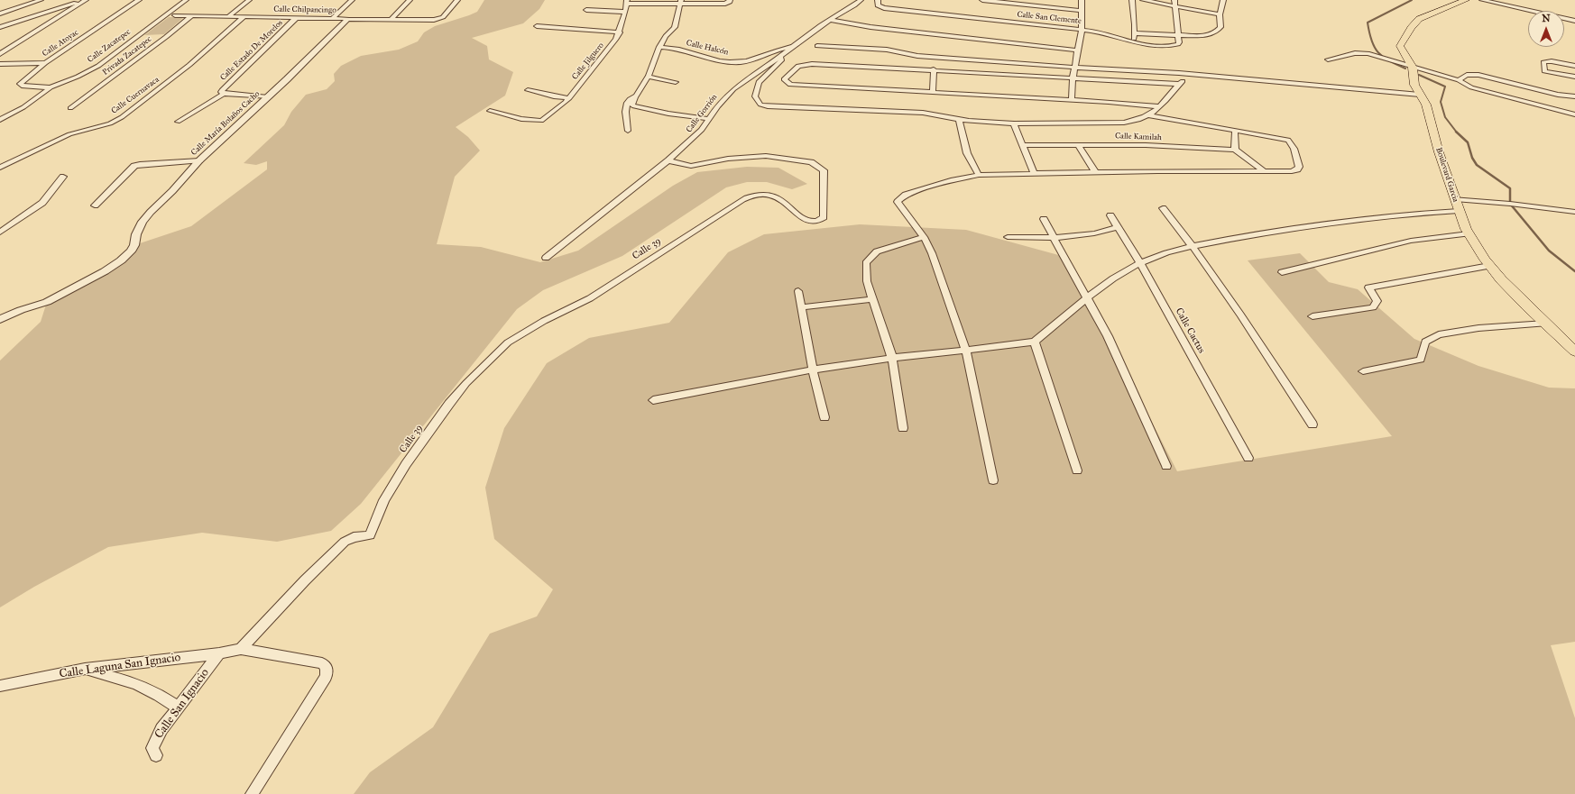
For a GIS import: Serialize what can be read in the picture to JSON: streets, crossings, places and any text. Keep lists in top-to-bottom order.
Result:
{
  "streets": {
    "main road": ["Boulevard Garcia"],
    "street": [
      "Calle Chilpancingo",
      "Calle San Clemente",
      "Calle Atoyac",
      "Calle Zacatepec",
      "Calle Halcón",
      "Calle Estado De Morelos",
      "Privada Zacatepec",
      "Calle Jilguero",
      "Calle Cuernavaca",
      "Calle Gorrión",
      "Calle María Bolaños Cacho",
      "Calle Kamilah",
      "Calle 39",
      "Calle Cactus",
      "Calle Laguna San Ignacio",
      "Calle San Ignacio"
    ]
  },
  "crossings": [
    ["Calle Chilpancingo", "Calle Estado De Morelos"],
    ["Calle Chilpancingo", "Privada Zacatepec"],
    ["Calle Chilpancingo", "Calle Cuernavaca"],
    ["Calle Chilpancingo", "Calle María Bolaños Cacho"],
    ["Calle Atoyac", "Calle Zacatepec"],
    ["Calle Halcón", "Calle Gorrión"],
    ["Calle Gorrión", "Calle 39"],
    ["Calle 39", "Calle Laguna San Ignacio"],
    ["Calle Laguna San Ignacio", "Calle San Ignacio"]
  ],
  "north": "top"
}
